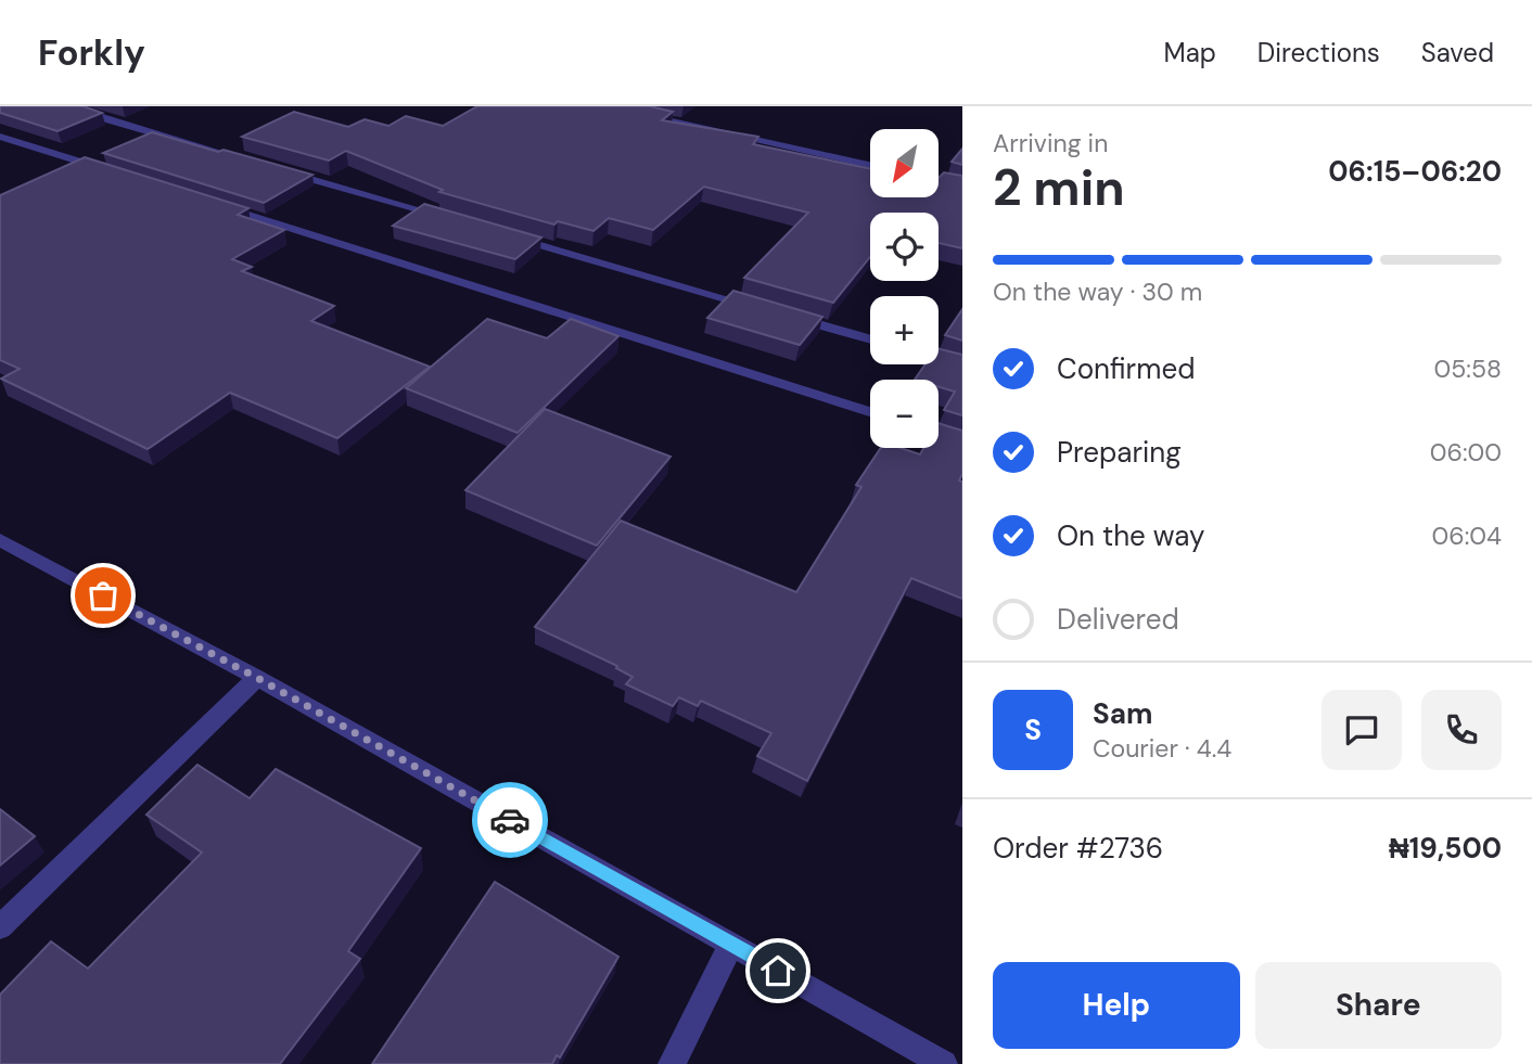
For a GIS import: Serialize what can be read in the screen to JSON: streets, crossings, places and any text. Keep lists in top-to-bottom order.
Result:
{
  "north": "bottom left",
  "page": {
    "header": "Forkly",
    "nav": ["Map", "Directions", "Saved"],
    "heading": ["2 min", "Arriving in", "06:15–06:20"],
    "panel": [
      "Sam",
      "Courier · 4.4",
      "Order #2736",
      "₦19,500"
    ],
    "map_buttons": ["+", "−"],
    "bar": "On the way · 30 m",
    "list": [
      ["Confirmed", "05:58"],
      ["Preparing", "06:00"],
      ["On the way", "06:04"],
      "Delivered"
    ],
    "round": "S",
    "buttons": ["Help", "Share"]
  }
}
